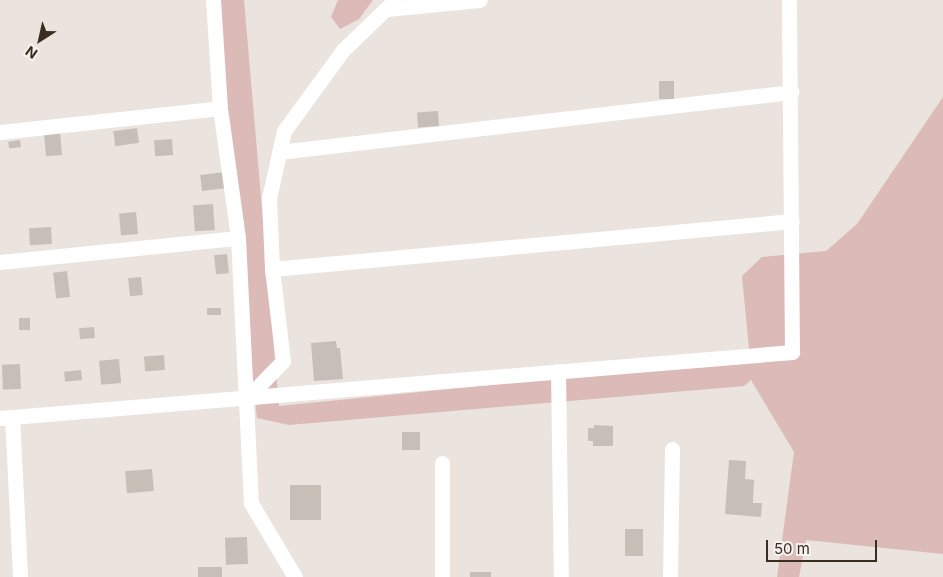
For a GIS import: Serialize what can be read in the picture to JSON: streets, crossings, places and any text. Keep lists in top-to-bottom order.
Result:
{
  "scale_bar": "50 m",
  "north": "bottom left"
}
